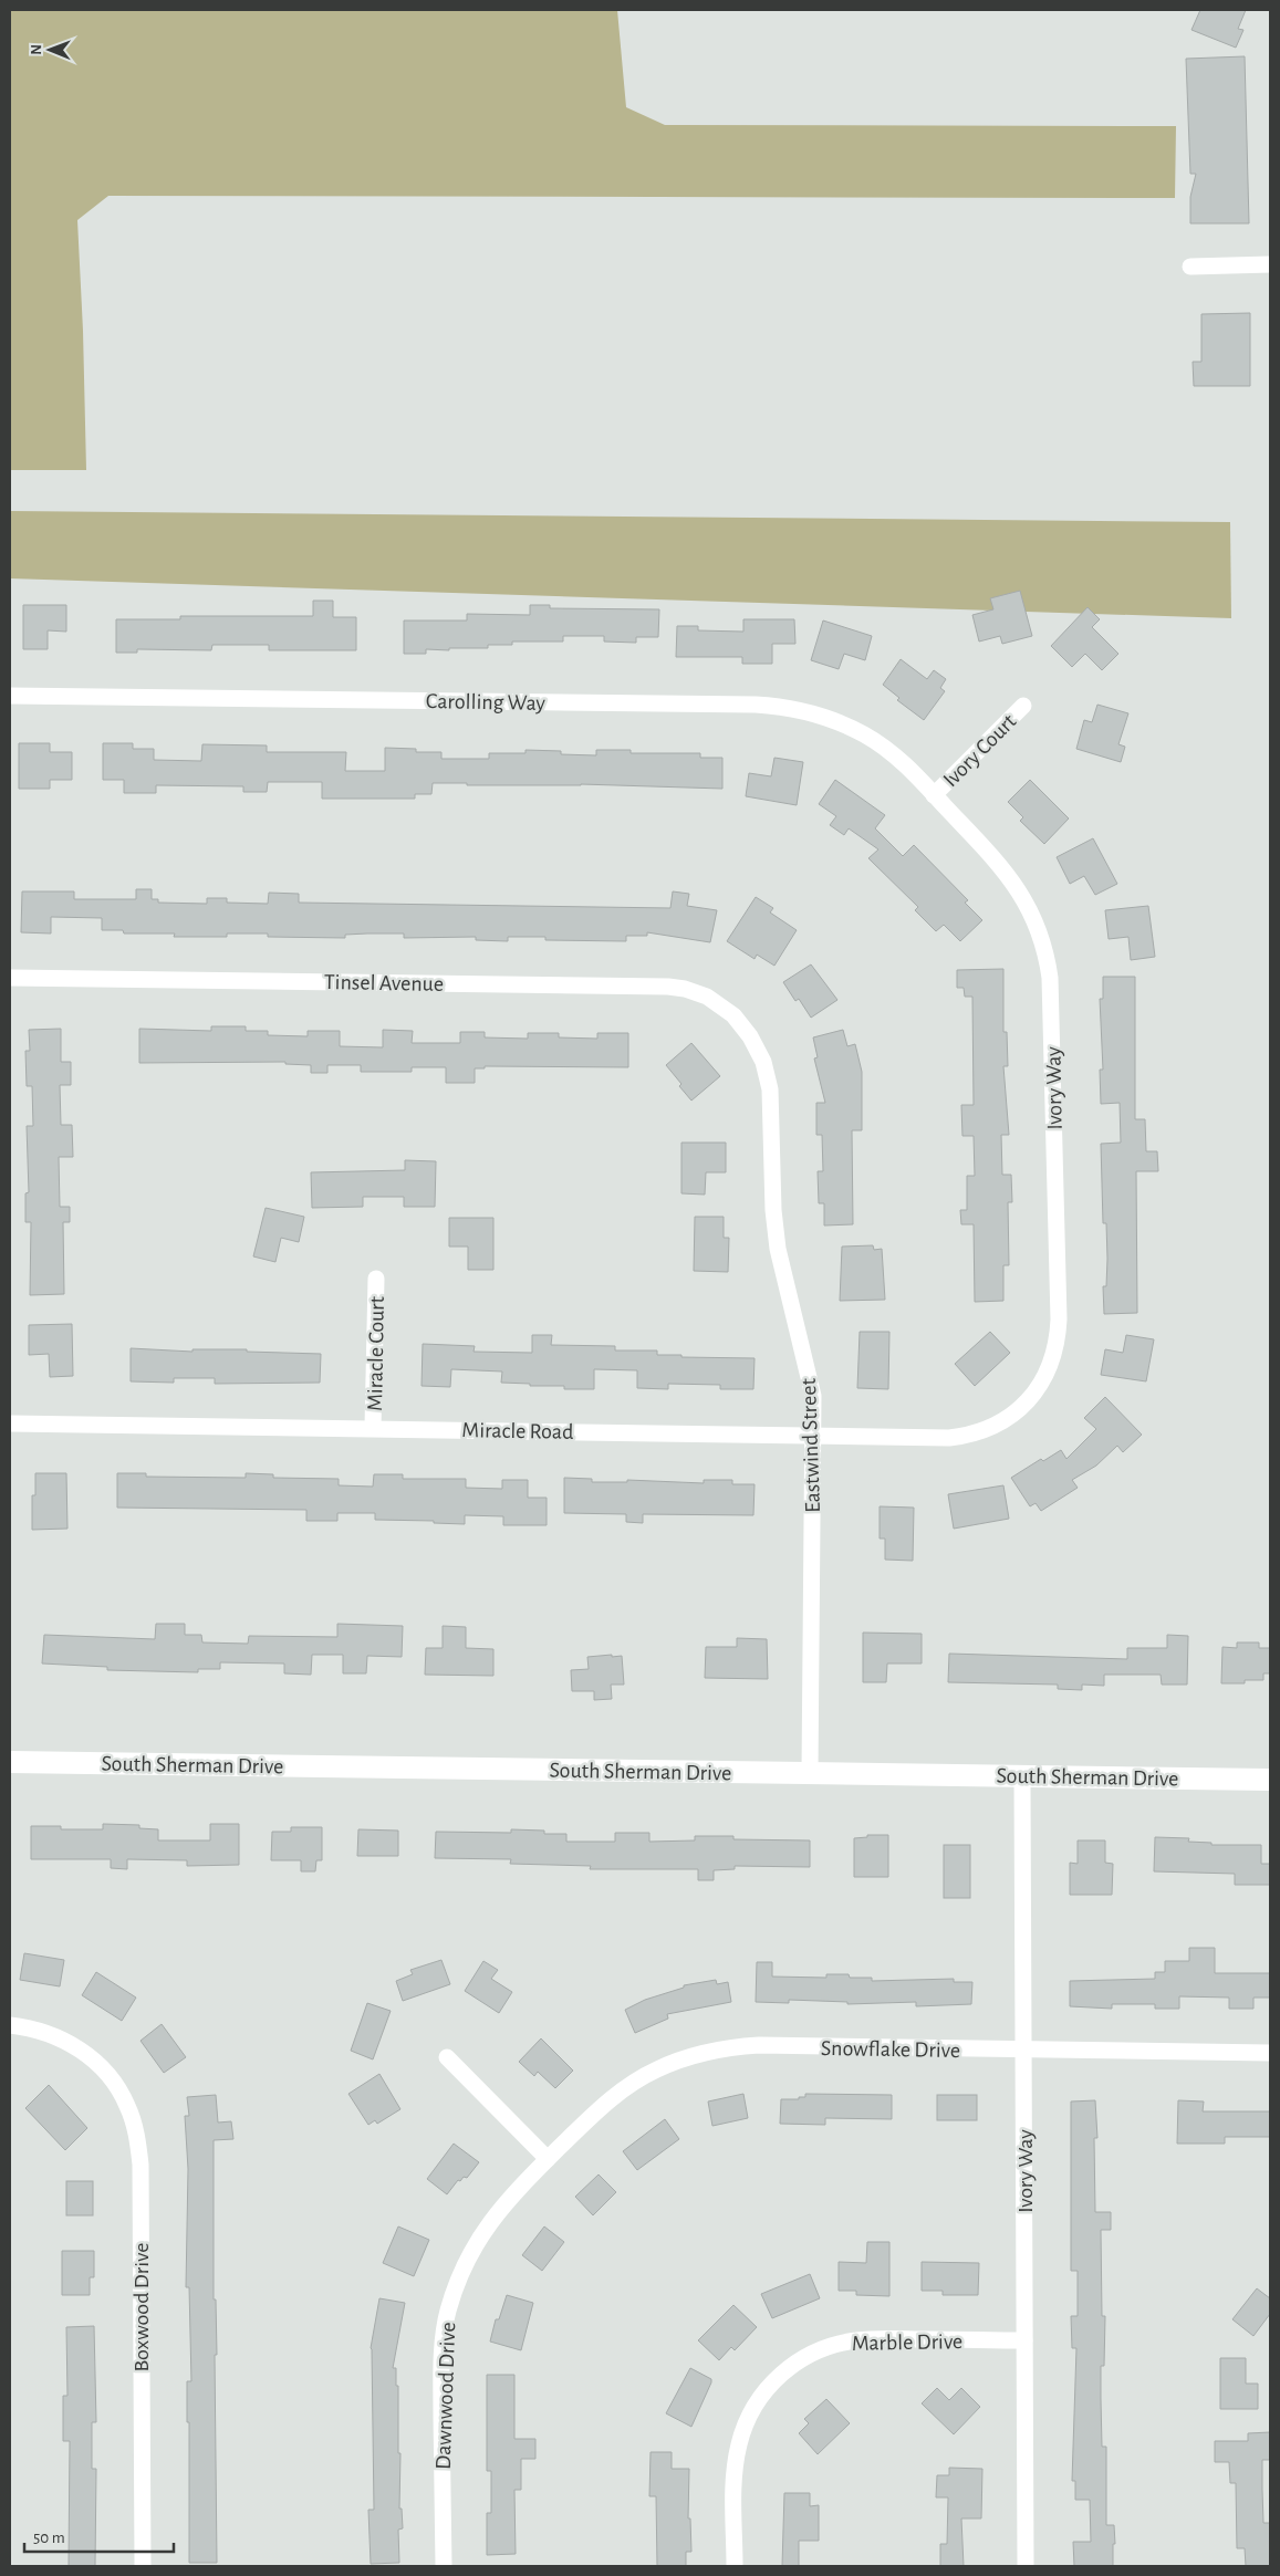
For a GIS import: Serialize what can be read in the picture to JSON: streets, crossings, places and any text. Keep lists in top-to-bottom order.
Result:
{
  "streets": {
    "street": [
      "Carolling Way",
      "Ivory Court",
      "Tinsel Avenue",
      "Ivory Way",
      "Miracle Court",
      "Miracle Road",
      "Eastwind Street",
      "South Sherman Drive",
      "Snowflake Drive",
      "Boxwood Drive",
      "Marble Drive",
      "Dawnwood Drive"
    ]
  },
  "crossings": [
    ["Carolling Way", "Ivory Court"],
    ["Carolling Way", "Ivory Way"],
    ["Ivory Court", "Ivory Way"],
    ["Tinsel Avenue", "Eastwind Street"],
    ["Ivory Way", "Miracle Road"],
    ["Ivory Way", "South Sherman Drive"],
    ["Ivory Way", "Snowflake Drive"],
    ["Ivory Way", "Marble Drive"],
    ["Miracle Court", "Miracle Road"],
    ["Miracle Road", "Eastwind Street"],
    ["Eastwind Street", "South Sherman Drive"],
    ["Snowflake Drive", "Dawnwood Drive"]
  ],
  "scale_bar": "50 m",
  "north": "left"
}
